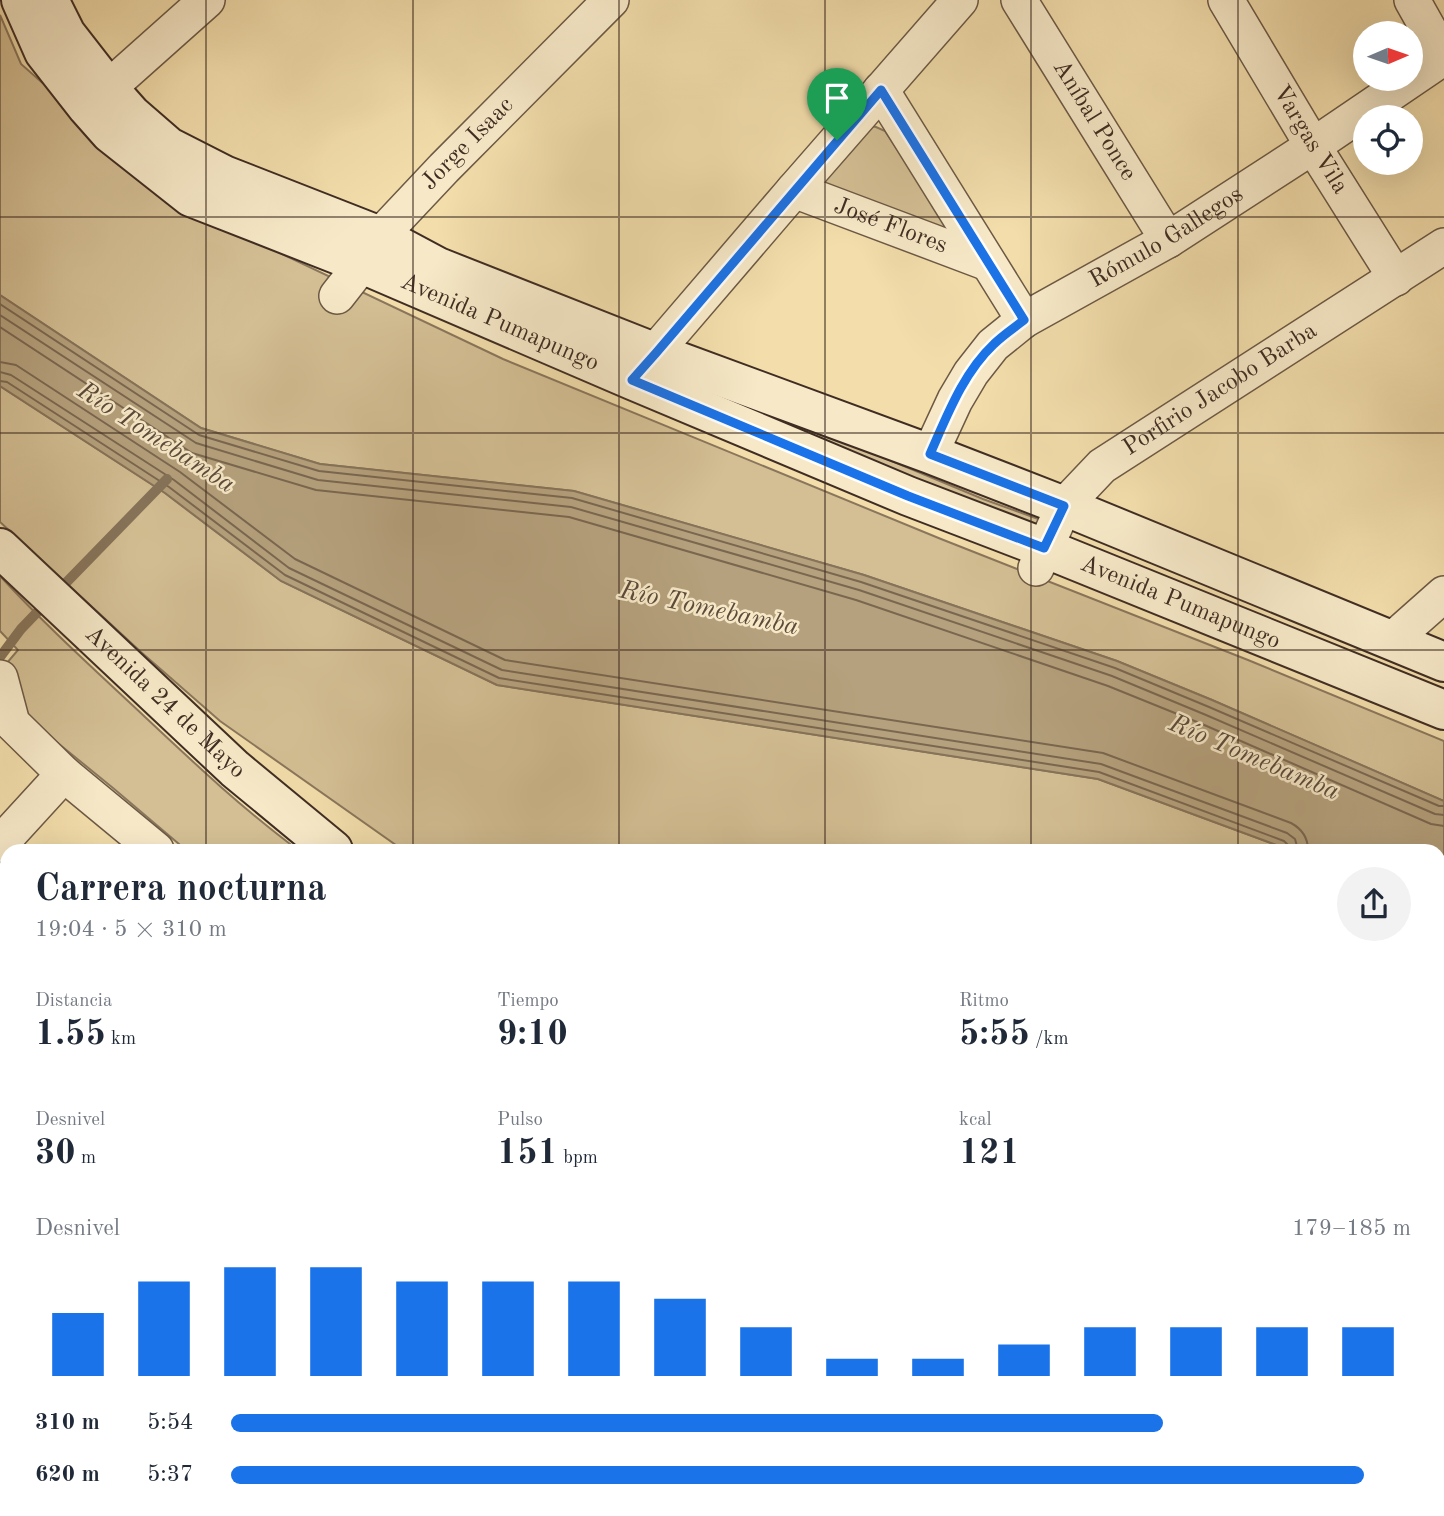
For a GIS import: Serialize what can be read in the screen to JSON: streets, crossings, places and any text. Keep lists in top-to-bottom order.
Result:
{
  "streets": {
    "main road": ["Avenida Pumapungo", "Avenida 24 de Mayo"],
    "street": [
      "Aníbal Ponce",
      "Vargas Vila",
      "Jorge Isaac",
      "José Flores",
      "Rómulo Gallegos",
      "Porfirio Jacobo Barba"
    ]
  },
  "crossings": [
    ["Aníbal Ponce", "Rómulo Gallegos"],
    ["Vargas Vila", "Rómulo Gallegos"],
    ["Vargas Vila", "Porfirio Jacobo Barba"],
    ["Jorge Isaac", "Avenida Pumapungo"],
    ["Rómulo Gallegos", "Avenida Pumapungo"],
    ["Avenida Pumapungo", "Porfirio Jacobo Barba"]
  ],
  "water": ["Río Tomebamba"],
  "north": "right",
  "page": {
    "heading": ["Carrera nocturna", "19:04 · 5 × 310 m"],
    "stats": [
      ["Distancia", "1.55 km"],
      ["Tiempo", "9:10"],
      ["Ritmo", "5:55 /km"],
      ["Desnivel", "30 m"],
      ["Pulso", "151 bpm"],
      ["kcal", "121"]
    ],
    "chart": ["Desnivel", "179–185 m"],
    "list": [
      {
        "name": "310 m",
        "note": "5:54"
      },
      {
        "name": "620 m",
        "note": "5:37"
      }
    ]
  }
}
